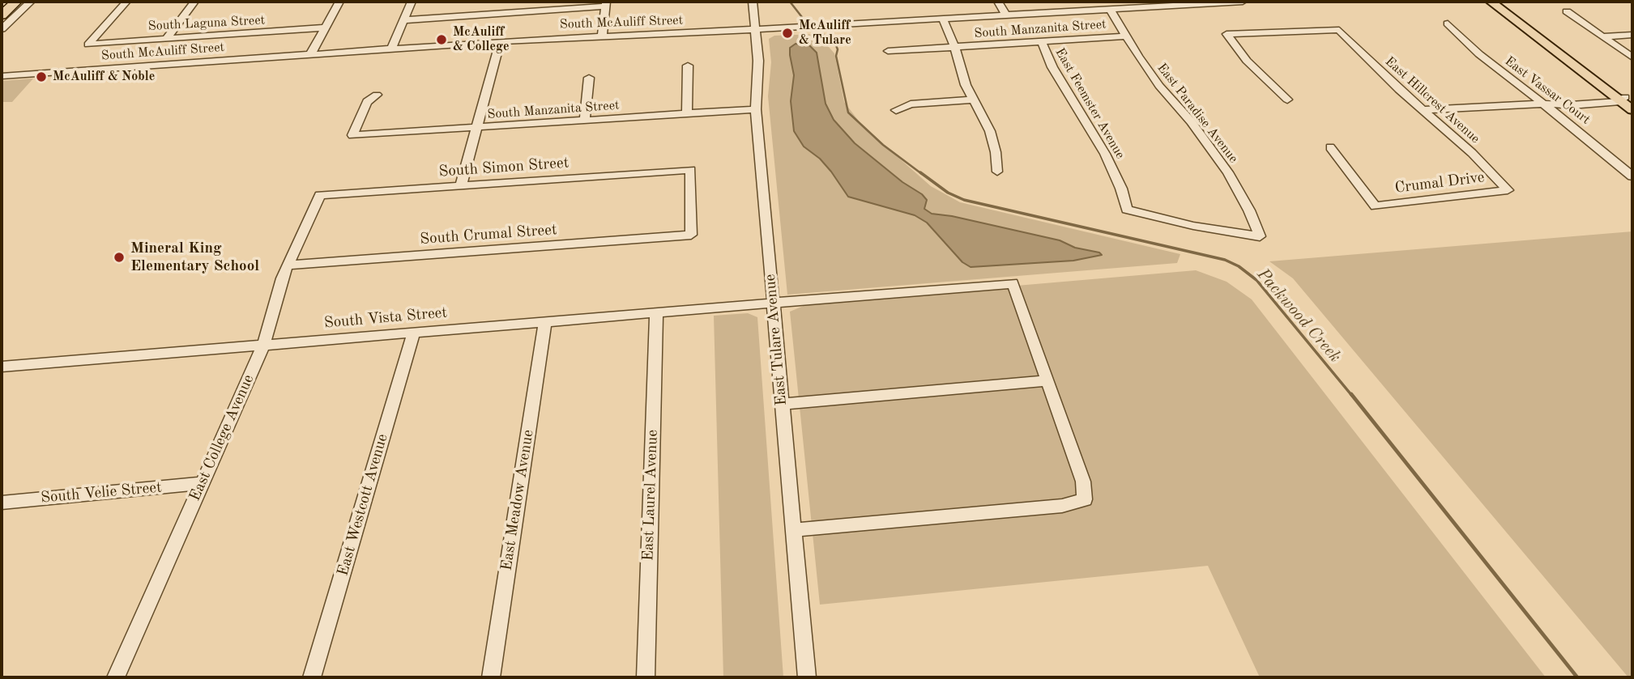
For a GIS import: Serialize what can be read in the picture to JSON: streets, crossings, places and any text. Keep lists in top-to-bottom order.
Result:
{
  "streets": {
    "street": [
      "South McAuliff Street",
      "South Laguna Street",
      "South Manzanita Street",
      "East Vassar Court",
      "East Hillcrest Avenue",
      "East Feemster Avenue",
      "East Paradise Avenue",
      "South Simon Street",
      "Crumal Drive",
      "South Crumal Street",
      "South Vista Street",
      "East Tulare Avenue",
      "East College Avenue",
      "South Velie Street",
      "East Laurel Avenue",
      "East Meadow Avenue",
      "East Westcott Avenue"
    ]
  },
  "crossings": [
    ["South McAuliff Street", "East Paradise Avenue"],
    ["South McAuliff Street", "East Tulare Avenue"],
    ["South Manzanita Street", "East Feemster Avenue"],
    ["South Manzanita Street", "East Paradise Avenue"],
    ["South Manzanita Street", "East Tulare Avenue"],
    ["East Hillcrest Avenue", "Crumal Drive"],
    ["East Feemster Avenue", "East Paradise Avenue"],
    ["South Simon Street", "South Crumal Street"],
    ["South Simon Street", "East College Avenue"],
    ["South Crumal Street", "East College Avenue"],
    ["South Vista Street", "East Tulare Avenue"],
    ["South Vista Street", "East College Avenue"],
    ["South Vista Street", "East Laurel Avenue"],
    ["South Vista Street", "East Meadow Avenue"],
    ["South Vista Street", "East Westcott Avenue"],
    ["East College Avenue", "South Velie Street"]
  ],
  "water": ["Packwood Creek"],
  "places": [
    "McAuliff & Tulare",
    "McAuliff & College",
    "McAuliff & Noble",
    "Mineral King Elementary School"
  ]
}
